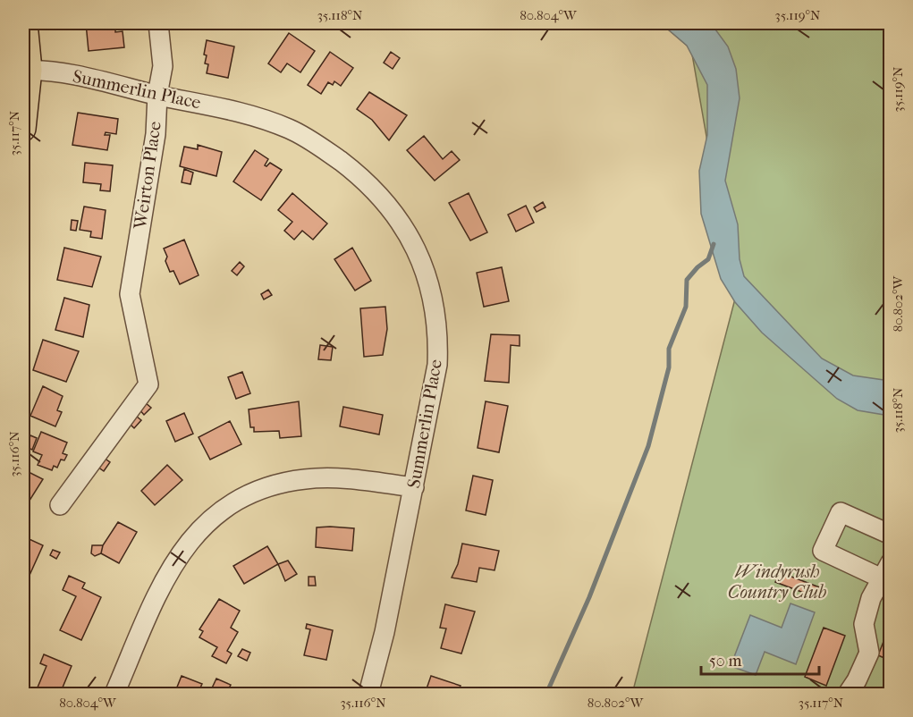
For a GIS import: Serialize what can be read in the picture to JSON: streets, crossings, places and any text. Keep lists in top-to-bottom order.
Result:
{
  "streets": {
    "street": ["Summerlin Place", "Weirton Place"]
  },
  "crossings": [
    ["Summerlin Place", "Weirton Place"]
  ],
  "parks": ["Windyrush Country Club"],
  "scale_bar": "50 m",
  "coordinates": [
    "35.118°N",
    "80.804°W",
    "35.119°N",
    "35.117°N",
    "80.802°W",
    "35.116°N"
  ]
}
